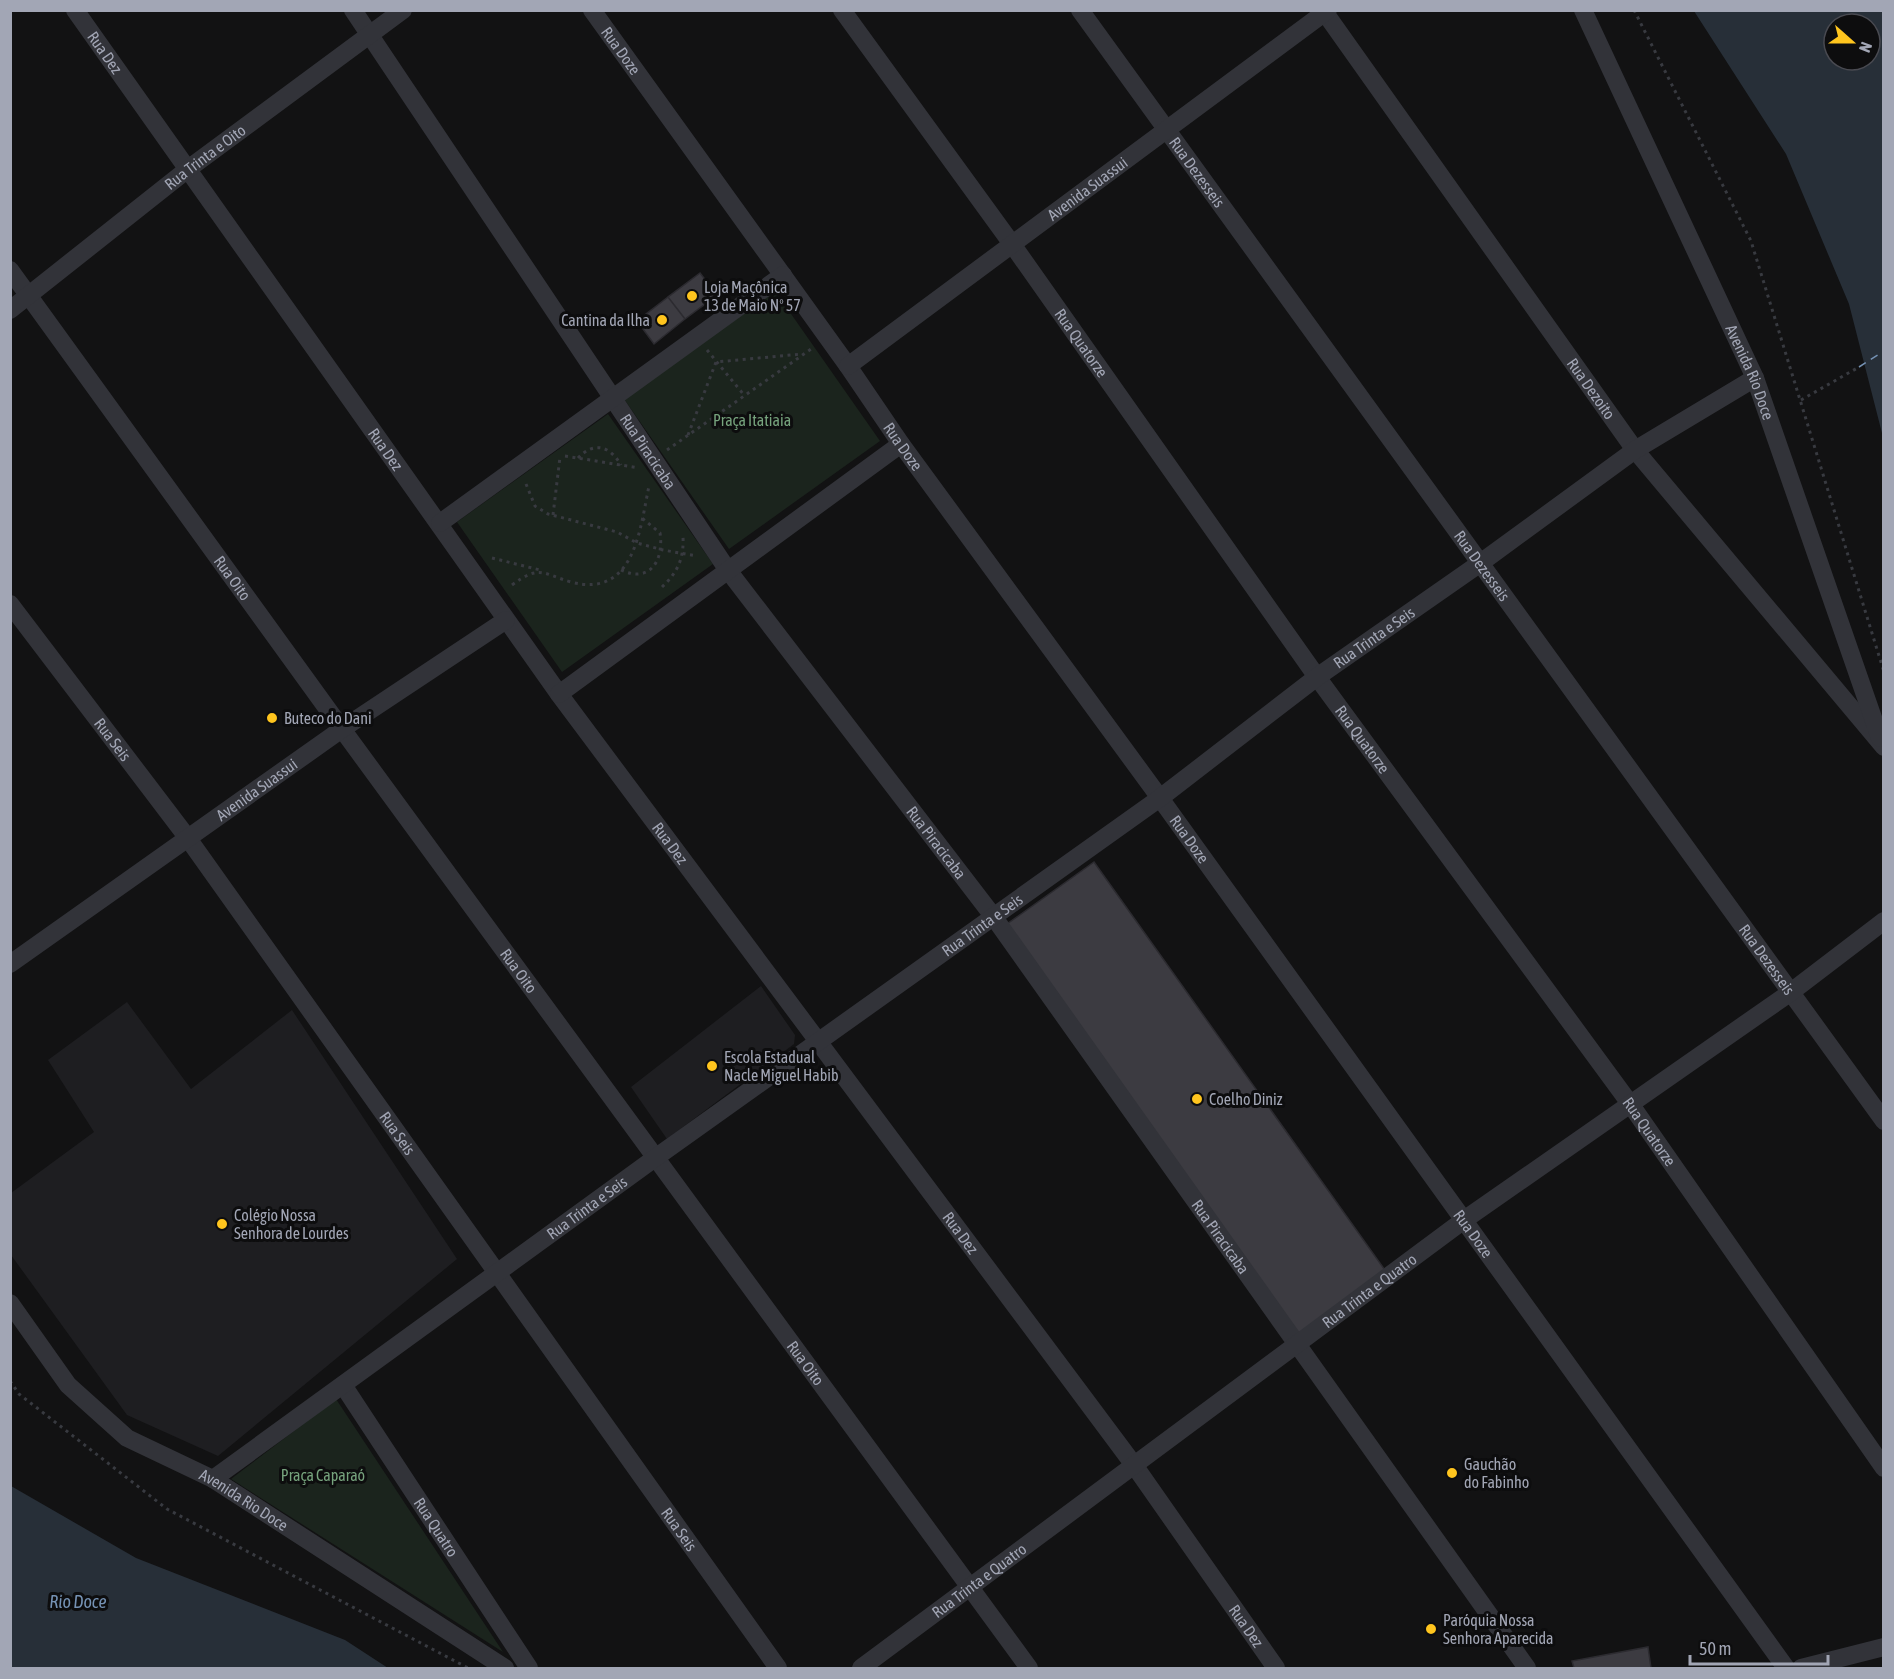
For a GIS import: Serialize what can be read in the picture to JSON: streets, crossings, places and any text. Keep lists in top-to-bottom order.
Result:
{
  "streets": {
    "street": [
      "Rua Doze",
      "Rua Dez",
      "Rua Trinta e Oito",
      "Rua Dezesseis",
      "Avenida Suassui",
      "Rua Quatorze",
      "Avenida Rio Doce",
      "Rua Dezoito",
      "Rua Piracicaba",
      "Rua Oito",
      "Rua Trinta e Seis",
      "Rua Seis",
      "Rua Trinta e Quatro",
      "Rua Quatro"
    ]
  },
  "crossings": [
    ["Rua Doze", "Avenida Suassui"],
    ["Rua Doze", "Rua Trinta e Seis"],
    ["Rua Doze", "Rua Trinta e Quatro"],
    ["Rua Dez", "Rua Trinta e Oito"],
    ["Rua Dez", "Avenida Suassui"],
    ["Rua Dez", "Rua Trinta e Seis"],
    ["Rua Dez", "Rua Trinta e Quatro"],
    ["Rua Trinta e Oito", "Rua Piracicaba"],
    ["Rua Trinta e Oito", "Rua Oito"],
    ["Rua Dezesseis", "Avenida Suassui"],
    ["Rua Dezesseis", "Rua Trinta e Seis"],
    ["Rua Dezesseis", "Rua Trinta e Quatro"],
    ["Avenida Suassui", "Rua Quatorze"],
    ["Avenida Suassui", "Rua Dezoito"],
    ["Avenida Suassui", "Rua Oito"],
    ["Avenida Suassui", "Rua Seis"],
    ["Rua Quatorze", "Rua Trinta e Seis"],
    ["Rua Quatorze", "Rua Trinta e Quatro"],
    ["Avenida Rio Doce", "Rua Dezoito"],
    ["Avenida Rio Doce", "Rua Trinta e Seis"],
    ["Rua Dezoito", "Rua Trinta e Seis"],
    ["Rua Piracicaba", "Rua Trinta e Seis"],
    ["Rua Piracicaba", "Rua Trinta e Quatro"],
    ["Rua Oito", "Rua Trinta e Seis"],
    ["Rua Oito", "Rua Trinta e Quatro"],
    ["Rua Trinta e Seis", "Rua Seis"],
    ["Rua Trinta e Seis", "Rua Quatro"]
  ],
  "water": ["Rio Doce"],
  "parks": ["Praça Itatiaia", "Praça Caparaó"],
  "places": [
    "Loja Maçônica 13 de Maio Nº 57",
    "Cantina da Ilha",
    "Buteco do Dani",
    "Escola Estadual Nacle Miguel Habib",
    "Coelho Diniz",
    "Colégio Nossa Senhora de Lourdes",
    "Gauchão do Fabinho",
    "Paróquia Nossa Senhora Aparecida"
  ],
  "scale_bar": "50 m",
  "north": "right"
}
